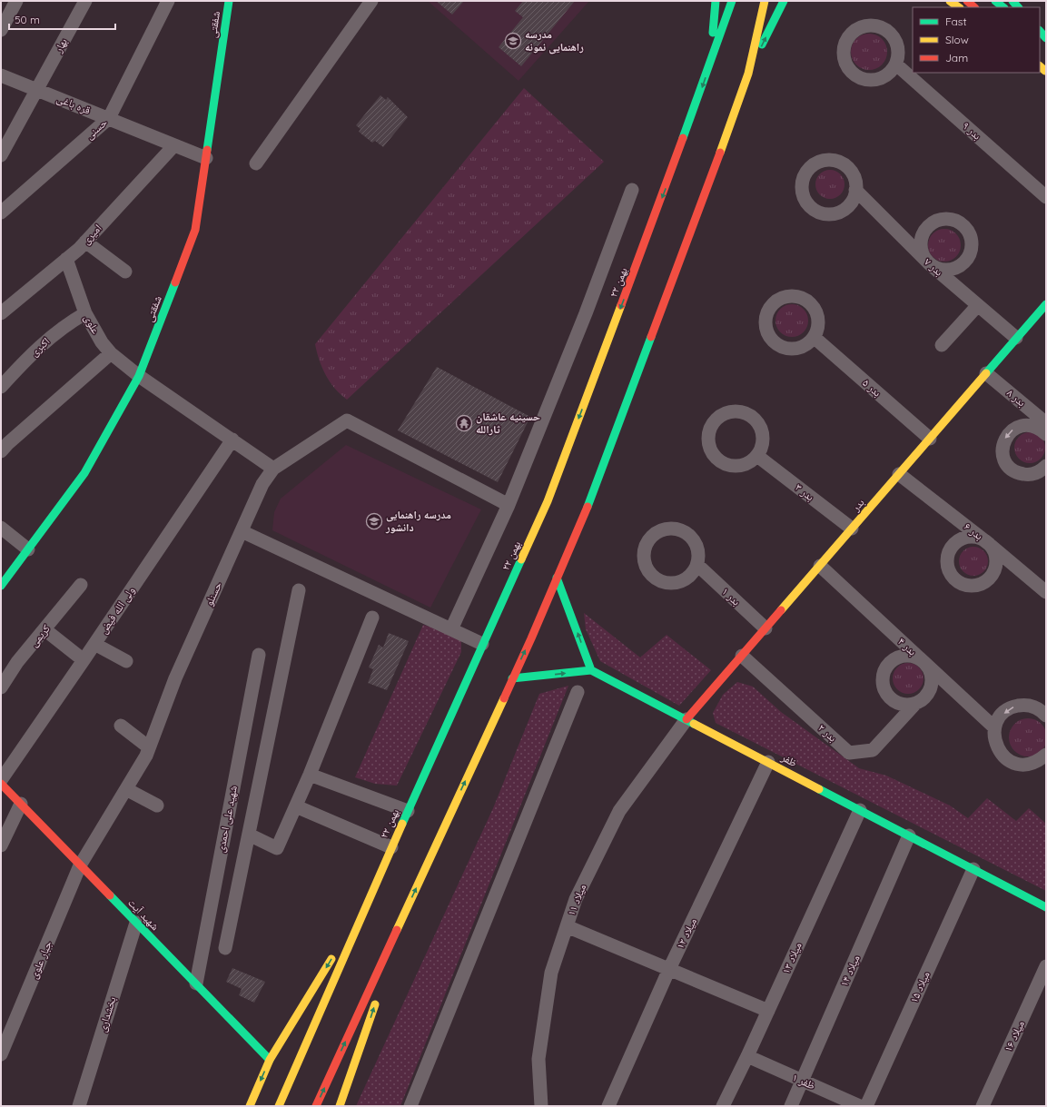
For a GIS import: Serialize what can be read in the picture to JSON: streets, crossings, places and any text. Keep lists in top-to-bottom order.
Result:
{
  "streets": {
    "main road": [
      "شفقتی",
      "۲۲ بهمن",
      "بدر",
      "ظفر",
      "شهید آیت"
    ],
    "street": [
      "بهار",
      "قره باغی",
      "حسنی",
      "بدر ۹",
      "امیری",
      "بدر ۷",
      "علوی",
      "اکبری",
      "بدر ۵",
      "بدر ۸",
      "بدر ۳",
      "بدر ۶",
      "حسنلو",
      "بدر ۱",
      "ولی الله فیض",
      "کریمی",
      "بدر ۴",
      "بدر ۲",
      "شهید علی احمدی",
      "میلاد ۱۱",
      "میلاد ۱۲",
      "میلاد ۱۳",
      "جبار علوی",
      "میلاد ۱۴",
      "میلاد ۱۵",
      "بخشداری",
      "میلاد ۱۶",
      "ظفر ۱"
    ]
  },
  "crossings": [
    ["شفقتی", "قره باغی"],
    ["شفقتی", "علوی"],
    ["بهار", "قره باغی"],
    ["قره باغی", "حسنی"],
    ["قره باغی", "امیری"],
    ["امیری", "علوی"],
    ["بدر ۷", "بدر"],
    ["علوی", "اکبری"],
    ["بدر ۵", "بدر"],
    ["بدر ۸", "بدر"],
    ["بدر ۳", "بدر"],
    ["بدر", "بدر ۶"],
    ["بدر", "بدر ۱"],
    ["بدر", "بدر ۴"],
    ["بدر", "بدر ۲"],
    ["بدر", "ظفر"],
    ["بدر", "میلاد ۱۱"],
    ["حسنلو", "شهید آیت"],
    ["حسنلو", "جبار علوی"],
    ["بدر ۴", "بدر ۲"],
    ["ظفر", "میلاد ۱۱"],
    ["ظفر", "میلاد ۱۲"],
    ["ظفر", "میلاد ۱۳"],
    ["ظفر", "میلاد ۱۴"],
    ["ظفر", "میلاد ۱۵"],
    ["شهید علی احمدی", "شهید آیت"],
    ["شهید آیت", "جبار علوی"],
    ["شهید آیت", "بخشداری"],
    ["میلاد ۱۳", "ظفر ۱"],
    ["میلاد ۱۴", "ظفر ۱"]
  ],
  "places": {
    "school or university": ["مدرسه راهنمایی نمونه", "مدرسه راهنمایی دانشور"],
    "temple": ["حسینیه عاشقان ثارالله"]
  },
  "legend": ["Fast", "Slow", "Jam"],
  "scale_bar": "50 m"
}
